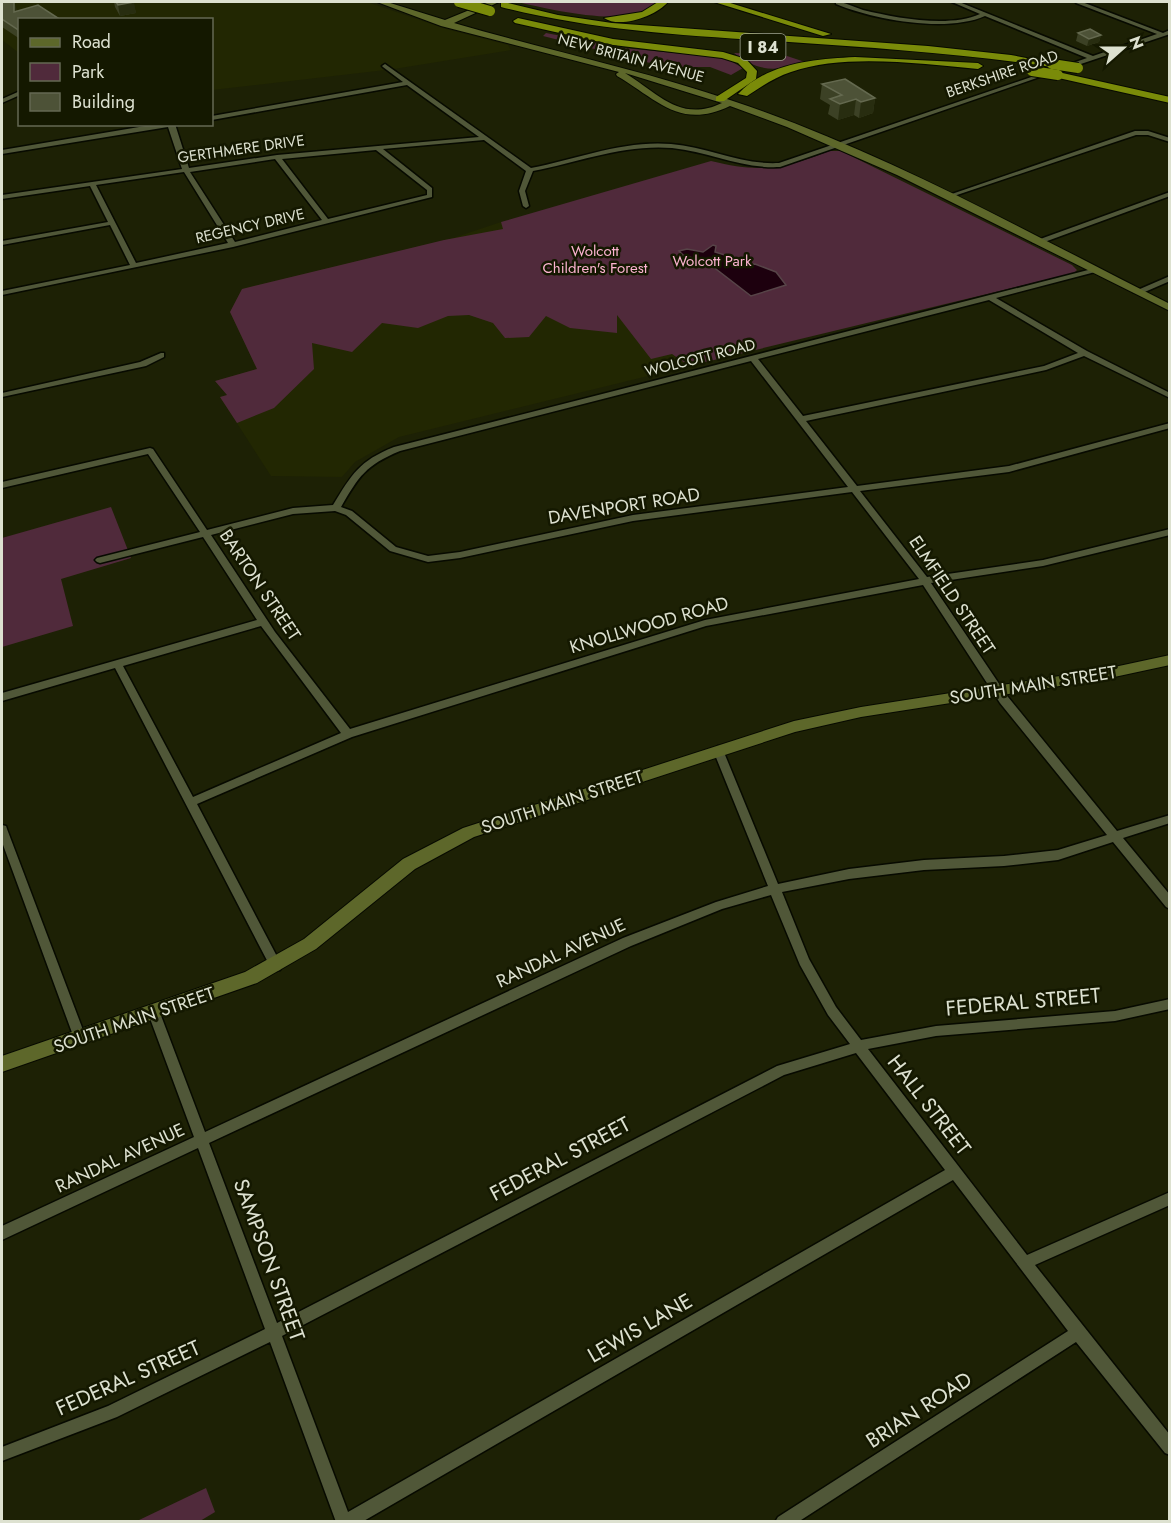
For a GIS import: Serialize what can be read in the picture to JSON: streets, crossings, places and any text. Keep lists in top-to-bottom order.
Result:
{
  "streets": {
    "highway": ["I 84"],
    "main road": ["NEW BRITAIN AVENUE", "SOUTH MAIN STREET"],
    "street": [
      "BERKSHIRE ROAD",
      "GERTHMERE DRIVE",
      "REGENCY DRIVE",
      "WOLCOTT ROAD",
      "DAVENPORT ROAD",
      "BARTON STREET",
      "ELMFIELD STREET",
      "KNOLLWOOD ROAD",
      "RANDAL AVENUE",
      "FEDERAL STREET",
      "HALL STREET",
      "SAMPSON STREET",
      "LEWIS LANE",
      "BRIAN ROAD"
    ]
  },
  "crossings": [
    ["NEW BRITAIN AVENUE", "BERKSHIRE ROAD"],
    ["NEW BRITAIN AVENUE", "WOLCOTT ROAD"],
    ["GERTHMERE DRIVE", "REGENCY DRIVE"],
    ["WOLCOTT ROAD", "DAVENPORT ROAD"],
    ["WOLCOTT ROAD", "ELMFIELD STREET"],
    ["DAVENPORT ROAD", "ELMFIELD STREET"],
    ["BARTON STREET", "KNOLLWOOD ROAD"],
    ["ELMFIELD STREET", "KNOLLWOOD ROAD"],
    ["ELMFIELD STREET", "SOUTH MAIN STREET"],
    ["ELMFIELD STREET", "RANDAL AVENUE"],
    ["SOUTH MAIN STREET", "HALL STREET"],
    ["SOUTH MAIN STREET", "SAMPSON STREET"],
    ["RANDAL AVENUE", "HALL STREET"],
    ["RANDAL AVENUE", "SAMPSON STREET"],
    ["FEDERAL STREET", "HALL STREET"],
    ["FEDERAL STREET", "SAMPSON STREET"],
    ["HALL STREET", "LEWIS LANE"],
    ["HALL STREET", "BRIAN ROAD"],
    ["SAMPSON STREET", "LEWIS LANE"]
  ],
  "parks": ["Wolcott Children's Forest", "Wolcott Park"],
  "legend": ["Road", "Park", "Building"],
  "north": "right"
}
